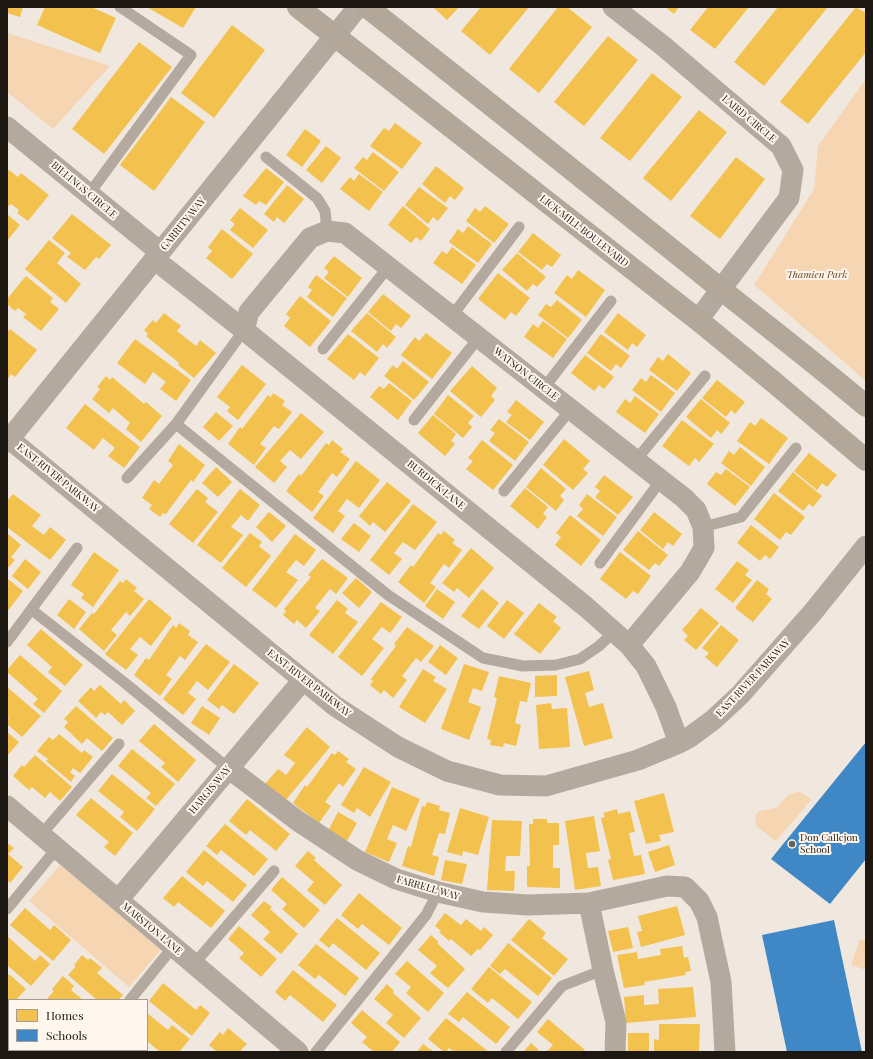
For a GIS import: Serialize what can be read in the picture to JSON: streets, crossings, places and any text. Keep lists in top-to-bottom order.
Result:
{
  "streets": {
    "main road": ["LICK MILL BOULEVARD"],
    "street": [
      "LAIRD CIRCLE",
      "BILLINGS CIRCLE",
      "GARRITY WAY",
      "WATSON CIRCLE",
      "EAST RIVER PARKWAY",
      "BURDICK LANE",
      "HARGIS WAY",
      "FARRELL WAY",
      "MARSTON LANE"
    ]
  },
  "crossings": [
    ["LAIRD CIRCLE", "LICK MILL BOULEVARD"],
    ["BILLINGS CIRCLE", "GARRITY WAY"],
    ["BILLINGS CIRCLE", "BURDICK LANE"],
    ["GARRITY WAY", "LICK MILL BOULEVARD"],
    ["GARRITY WAY", "EAST RIVER PARKWAY"],
    ["GARRITY WAY", "BURDICK LANE"],
    ["WATSON CIRCLE", "BURDICK LANE"],
    ["EAST RIVER PARKWAY", "BURDICK LANE"],
    ["EAST RIVER PARKWAY", "HARGIS WAY"],
    ["HARGIS WAY", "FARRELL WAY"],
    ["HARGIS WAY", "MARSTON LANE"]
  ],
  "parks": ["Thamien Park"],
  "places": ["Don Callejon School"],
  "legend": ["Homes", "Schools"]
}
